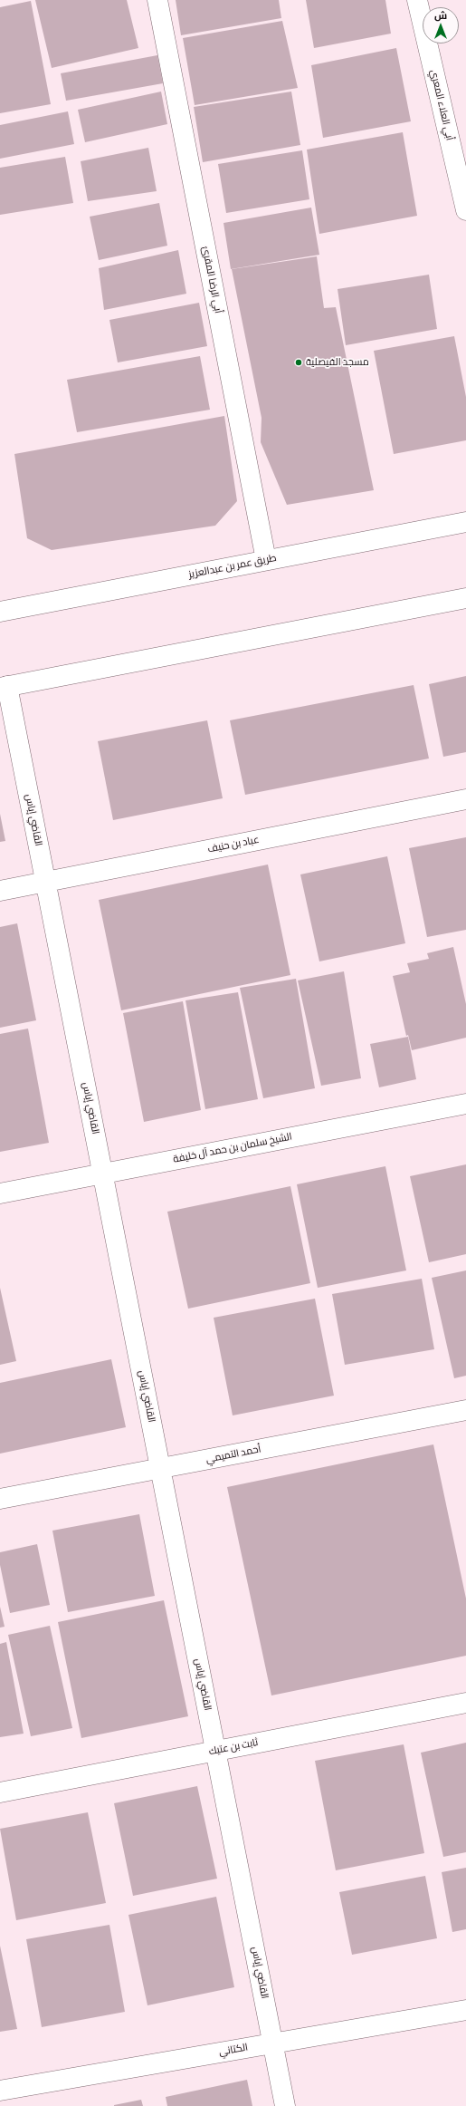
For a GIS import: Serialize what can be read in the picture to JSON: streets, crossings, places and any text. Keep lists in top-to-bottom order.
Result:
{
  "streets": {
    "street": [
      "أبي العلاء المعري",
      "أبي الرضا المقرئ",
      "طريق عمر بن عبدالعزيز",
      "القاضي إياس",
      "عباد بن حنيف",
      "الشيخ سلمان بن حمد آل خليفة",
      "أحمد التميمي",
      "ثابت بن عتيك",
      "الكتاني"
    ]
  },
  "crossings": [
    ["أبي الرضا المقرئ", "طريق عمر بن عبدالعزيز"],
    ["القاضي إياس", "عباد بن حنيف"],
    ["القاضي إياس", "الشيخ سلمان بن حمد آل خليفة"],
    ["القاضي إياس", "أحمد التميمي"],
    ["القاضي إياس", "ثابت بن عتيك"],
    ["القاضي إياس", "الكتاني"]
  ],
  "places": ["مسجد الفيصلية"],
  "north": "top"
}
